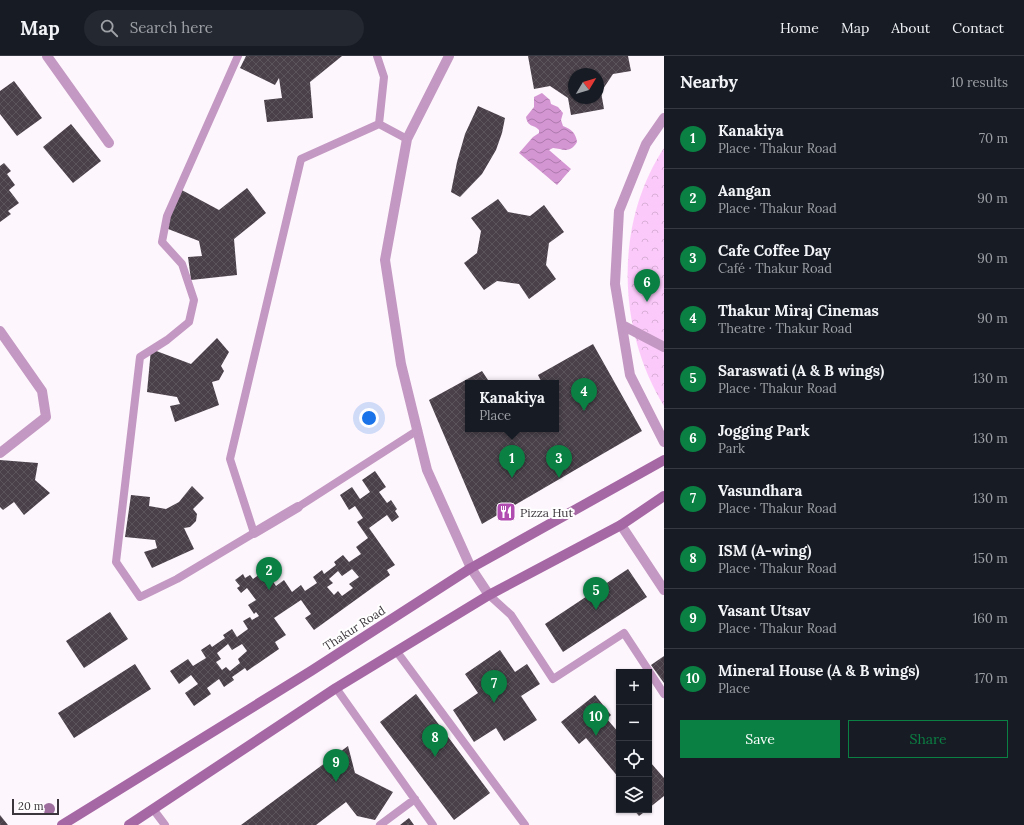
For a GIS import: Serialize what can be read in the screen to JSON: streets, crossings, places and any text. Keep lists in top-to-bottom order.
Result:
{
  "streets": {
    "street": ["Thakur Road"]
  },
  "places": {
    "restaurant": ["Pizza Hut"]
  },
  "scale_bar": "20 m",
  "north": "top right",
  "page": {
    "header": "Map",
    "search": "Search here",
    "nav": [
      "Home",
      "Map",
      "About",
      "Contact"
    ],
    "heading": ["Nearby", "10 results"],
    "list": [
      {
        "mark": "1",
        "name": "Kanakiya",
        "note": "Place · Thakur Road",
        "value": "70 m"
      },
      {
        "mark": "2",
        "name": "Aangan",
        "note": "Place · Thakur Road",
        "value": "90 m"
      },
      {
        "mark": "3",
        "name": "Cafe Coffee Day",
        "note": "Café · Thakur Road",
        "value": "90 m"
      },
      {
        "mark": "4",
        "name": "Thakur Miraj Cinemas",
        "note": "Theatre · Thakur Road",
        "value": "90 m"
      },
      {
        "mark": "5",
        "name": "Saraswati (A & B wings)",
        "note": "Place · Thakur Road",
        "value": "130 m"
      },
      {
        "mark": "6",
        "name": "Jogging Park",
        "note": "Park",
        "value": "130 m"
      },
      {
        "mark": "7",
        "name": "Vasundhara",
        "note": "Place · Thakur Road",
        "value": "130 m"
      },
      {
        "mark": "8",
        "name": "ISM (A-wing)",
        "note": "Place · Thakur Road",
        "value": "150 m"
      },
      {
        "mark": "9",
        "name": "Vasant Utsav",
        "note": "Place · Thakur Road",
        "value": "160 m"
      },
      {
        "mark": "10",
        "name": "Mineral House (A & B wings)",
        "note": "Place",
        "value": "170 m"
      }
    ],
    "pins": [
      "6",
      "4",
      "1",
      "3",
      "2",
      "5",
      "7",
      "10",
      "8",
      "9"
    ],
    "popup": ["Kanakiya", "Place"],
    "map_buttons": ["+", "−"],
    "buttons": ["Save", "Share"],
    "scale": "20 m"
  }
}
